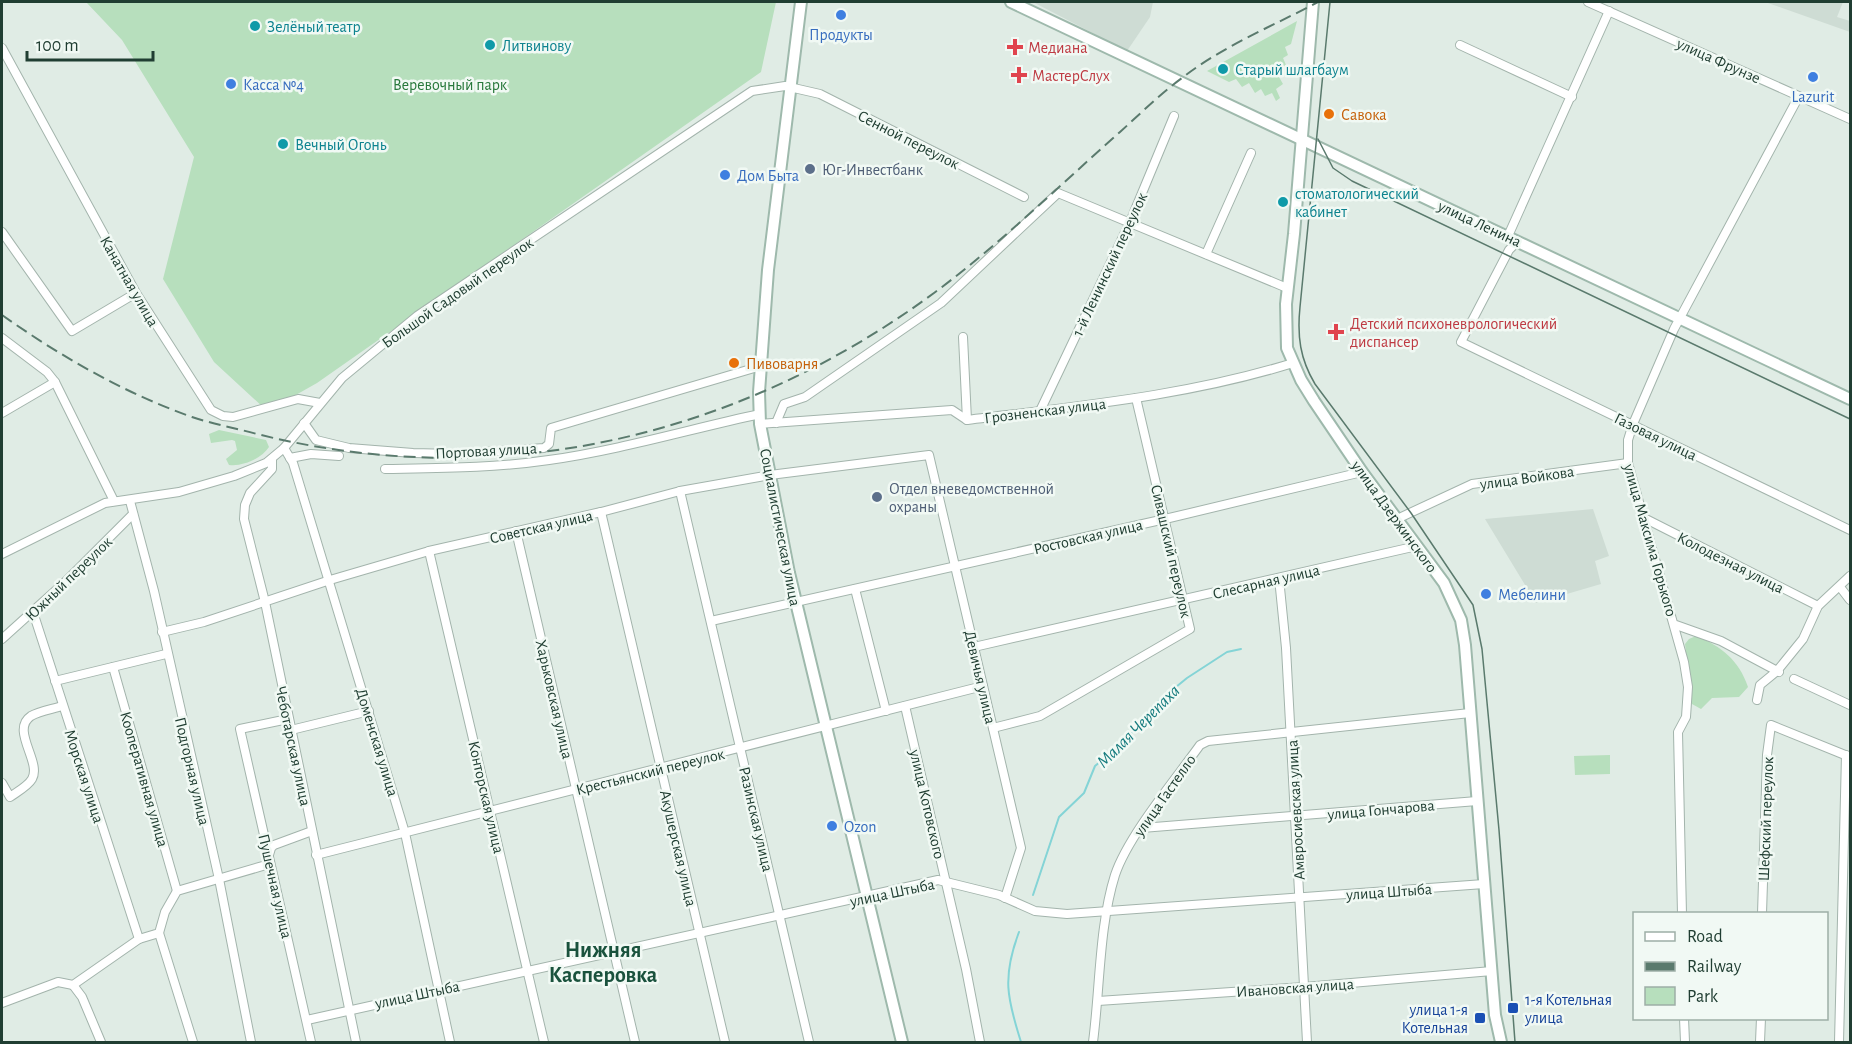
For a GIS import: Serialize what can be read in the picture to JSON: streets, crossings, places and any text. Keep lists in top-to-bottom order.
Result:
{
  "streets": {
    "main road": ["улица Ленина", "улица Дзержинского", "Социалистическая улица"],
    "street": [
      "улица Фрунзе",
      "Сенной переулок",
      "1-й Ленинский переулок",
      "Канатная улица",
      "Большой Садовый переулок",
      "Грозненская улица",
      "Газовая улица",
      "Портовая улица",
      "улица Войкова",
      "Советская улица",
      "Ростовская улица",
      "улица Максима Горького",
      "Сивашский переулок",
      "Колодезная улица",
      "Южный переулок",
      "Слесарная улица",
      "Девичья улица",
      "Харьковская улица",
      "Доменская улица",
      "Чеботарская улица",
      "Подгорная улица",
      "Крестьянский переулок",
      "Морская улица",
      "Кооперативная улица",
      "улица Гастелло",
      "Конторская улица",
      "улица Котовского",
      "улица Гончарова",
      "Амвросиевская улица",
      "Разинская улица",
      "Шефский переулок",
      "Акушерская улица",
      "Пушечная улица",
      "улица Штыба",
      "Ивановская улица"
    ]
  },
  "crossings": [
    ["улица Фрунзе", "улица Максима Горького"],
    ["Сенной переулок", "Большой Садовый переулок"],
    ["Сенной переулок", "Социалистическая улица"],
    ["улица Ленина", "Газовая улица"],
    ["улица Ленина", "улица Дзержинского"],
    ["улица Ленина", "улица Максима Горького"],
    ["1-й Ленинский переулок", "Грозненская улица"],
    ["Канатная улица", "Большой Садовый переулок"],
    ["Большой Садовый переулок", "Портовая улица"],
    ["Большой Садовый переулок", "Социалистическая улица"],
    ["Большой Садовый переулок", "Доменская улица"],
    ["Большой Садовый переулок", "Чеботарская улица"],
    ["Большой Садовый переулок", "Подгорная улица"],
    ["Грозненская улица", "Портовая улица"],
    ["Грозненская улица", "улица Дзержинского"],
    ["Грозненская улица", "Социалистическая улица"],
    ["Грозненская улица", "Сивашский переулок"],
    ["Газовая улица", "улица Максима Горького"],
    ["Портовая улица", "Социалистическая улица"],
    ["улица Войкова", "улица Дзержинского"],
    ["улица Войкова", "улица Максима Горького"],
    ["улица Дзержинского", "Ростовская улица"],
    ["улица Дзержинского", "Слесарная улица"],
    ["улица Дзержинского", "улица Гастелло"],
    ["улица Дзержинского", "улица Гончарова"],
    ["улица Дзержинского", "улица Штыба"],
    ["улица Дзержинского", "Ивановская улица"],
    ["Советская улица", "Социалистическая улица"],
    ["Советская улица", "Девичья улица"],
    ["Советская улица", "Харьковская улица"],
    ["Советская улица", "Доменская улица"],
    ["Советская улица", "Чеботарская улица"],
    ["Советская улица", "Подгорная улица"],
    ["Советская улица", "Конторская улица"],
    ["Советская улица", "Разинская улица"],
    ["Советская улица", "Акушерская улица"],
    ["Социалистическая улица", "Ростовская улица"],
    ["Социалистическая улица", "Крестьянский переулок"],
    ["Социалистическая улица", "улица Штыба"],
    ["Ростовская улица", "Сивашский переулок"],
    ["Ростовская улица", "Девичья улица"],
    ["Ростовская улица", "Разинская улица"],
    ["улица Максима Горького", "Колодезная улица"],
    ["Сивашский переулок", "Слесарная улица"],
    ["Сивашский переулок", "Девичья улица"],
    ["Южный переулок", "Подгорная улица"],
    ["Южный переулок", "Морская улица"],
    ["Слесарная улица", "Девичья улица"],
    ["Слесарная улица", "Амвросиевская улица"],
    ["Девичья улица", "Крестьянский переулок"],
    ["Девичья улица", "улица Штыба"],
    ["Харьковская улица", "Крестьянский переулок"],
    ["Харьковская улица", "улица Штыба"],
    ["Доменская улица", "Крестьянский переулок"],
    ["Доменская улица", "улица Штыба"],
    ["Чеботарская улица", "Крестьянский переулок"],
    ["Чеботарская улица", "Пушечная улица"],
    ["Чеботарская улица", "улица Штыба"],
    ["Крестьянский переулок", "Конторская улица"],
    ["Крестьянский переулок", "улица Котовского"],
    ["Крестьянский переулок", "Разинская улица"],
    ["Крестьянский переулок", "Акушерская улица"],
    ["улица Гастелло", "улица Гончарова"],
    ["улица Гастелло", "Амвросиевская улица"],
    ["улица Гастелло", "улица Штыба"],
    ["улица Гастелло", "Ивановская улица"],
    ["Конторская улица", "улица Штыба"],
    ["улица Котовского", "улица Штыба"],
    ["улица Гончарова", "Амвросиевская улица"],
    ["Амвросиевская улица", "улица Штыба"],
    ["Амвросиевская улица", "Ивановская улица"],
    ["Разинская улица", "улица Штыба"],
    ["Акушерская улица", "улица Штыба"],
    ["Пушечная улица", "улица Штыба"]
  ],
  "districts": ["Нижняя Касперовка"],
  "water": ["Малая Черепаха"],
  "parks": ["Веревочный парк"],
  "places": {
    "other": [
      "Продукты",
      "Зелёный театр",
      "Литвинову",
      "Старый шлагбаум",
      "Lazurit",
      "Касса №4",
      "Савока",
      "Вечный Огонь",
      "Юг-Инвестбанк",
      "Дом Быта",
      "стоматологический кабинет",
      "Пивоварня",
      "Отдел вневедомственной охраны",
      "Мебелини",
      "Ozon"
    ],
    "health": ["Медиана", "МастерСлух", "Детский психоневрологический диспансер"],
    "transit": ["1-я Котельная улица", "улица 1-я Котельная"]
  },
  "legend": ["Road", "Railway", "Park"],
  "scale_bar": "100 m"
}
